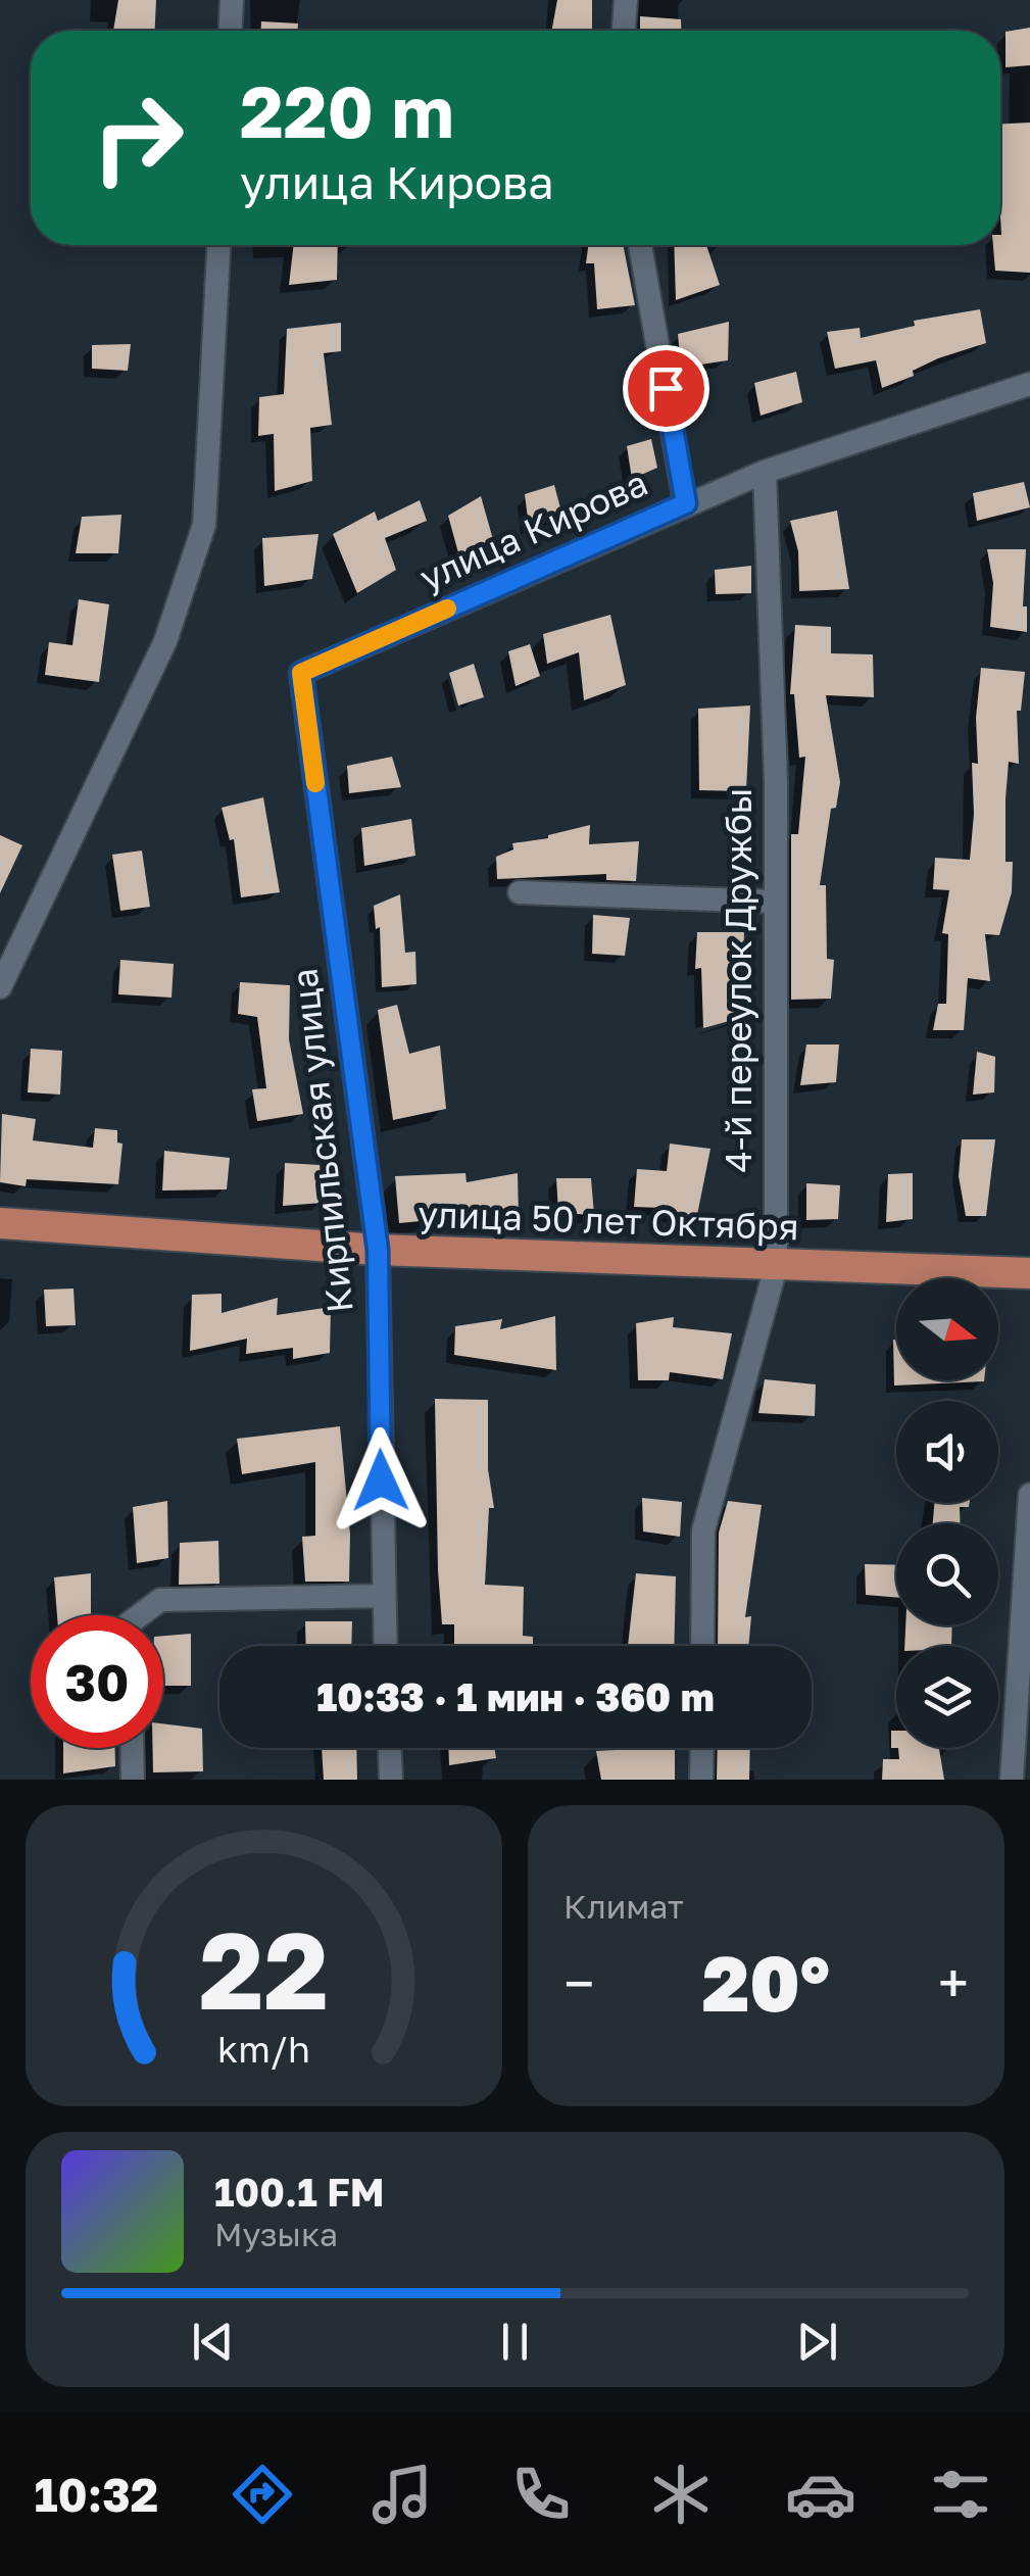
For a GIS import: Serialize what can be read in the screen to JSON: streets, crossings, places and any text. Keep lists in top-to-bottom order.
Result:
{
  "streets": {
    "main road": ["улица 50 лет Октября"],
    "street": ["улица Кирова", "4-й переулок Дружбы", "Кирпильская улица"]
  },
  "crossings": [
    ["улица Кирова", "4-й переулок Дружбы"],
    ["улица Кирова", "Кирпильская улица"],
    ["4-й переулок Дружбы", "улица 50 лет Октября"],
    ["Кирпильская улица", "улица 50 лет Октября"]
  ],
  "north": "right",
  "page": {
    "turn": ["220 m", "улица Кирова"],
    "limit": "30",
    "trip": "10:33 · 1 мин · 360 m",
    "tile": "Климат",
    "heat": ["−", "20°", "+"],
    "song": ["100.1 FM", "Музыка"],
    "tabs": "10:32",
    "gauge": ["22", "km/h"]
  }
}
